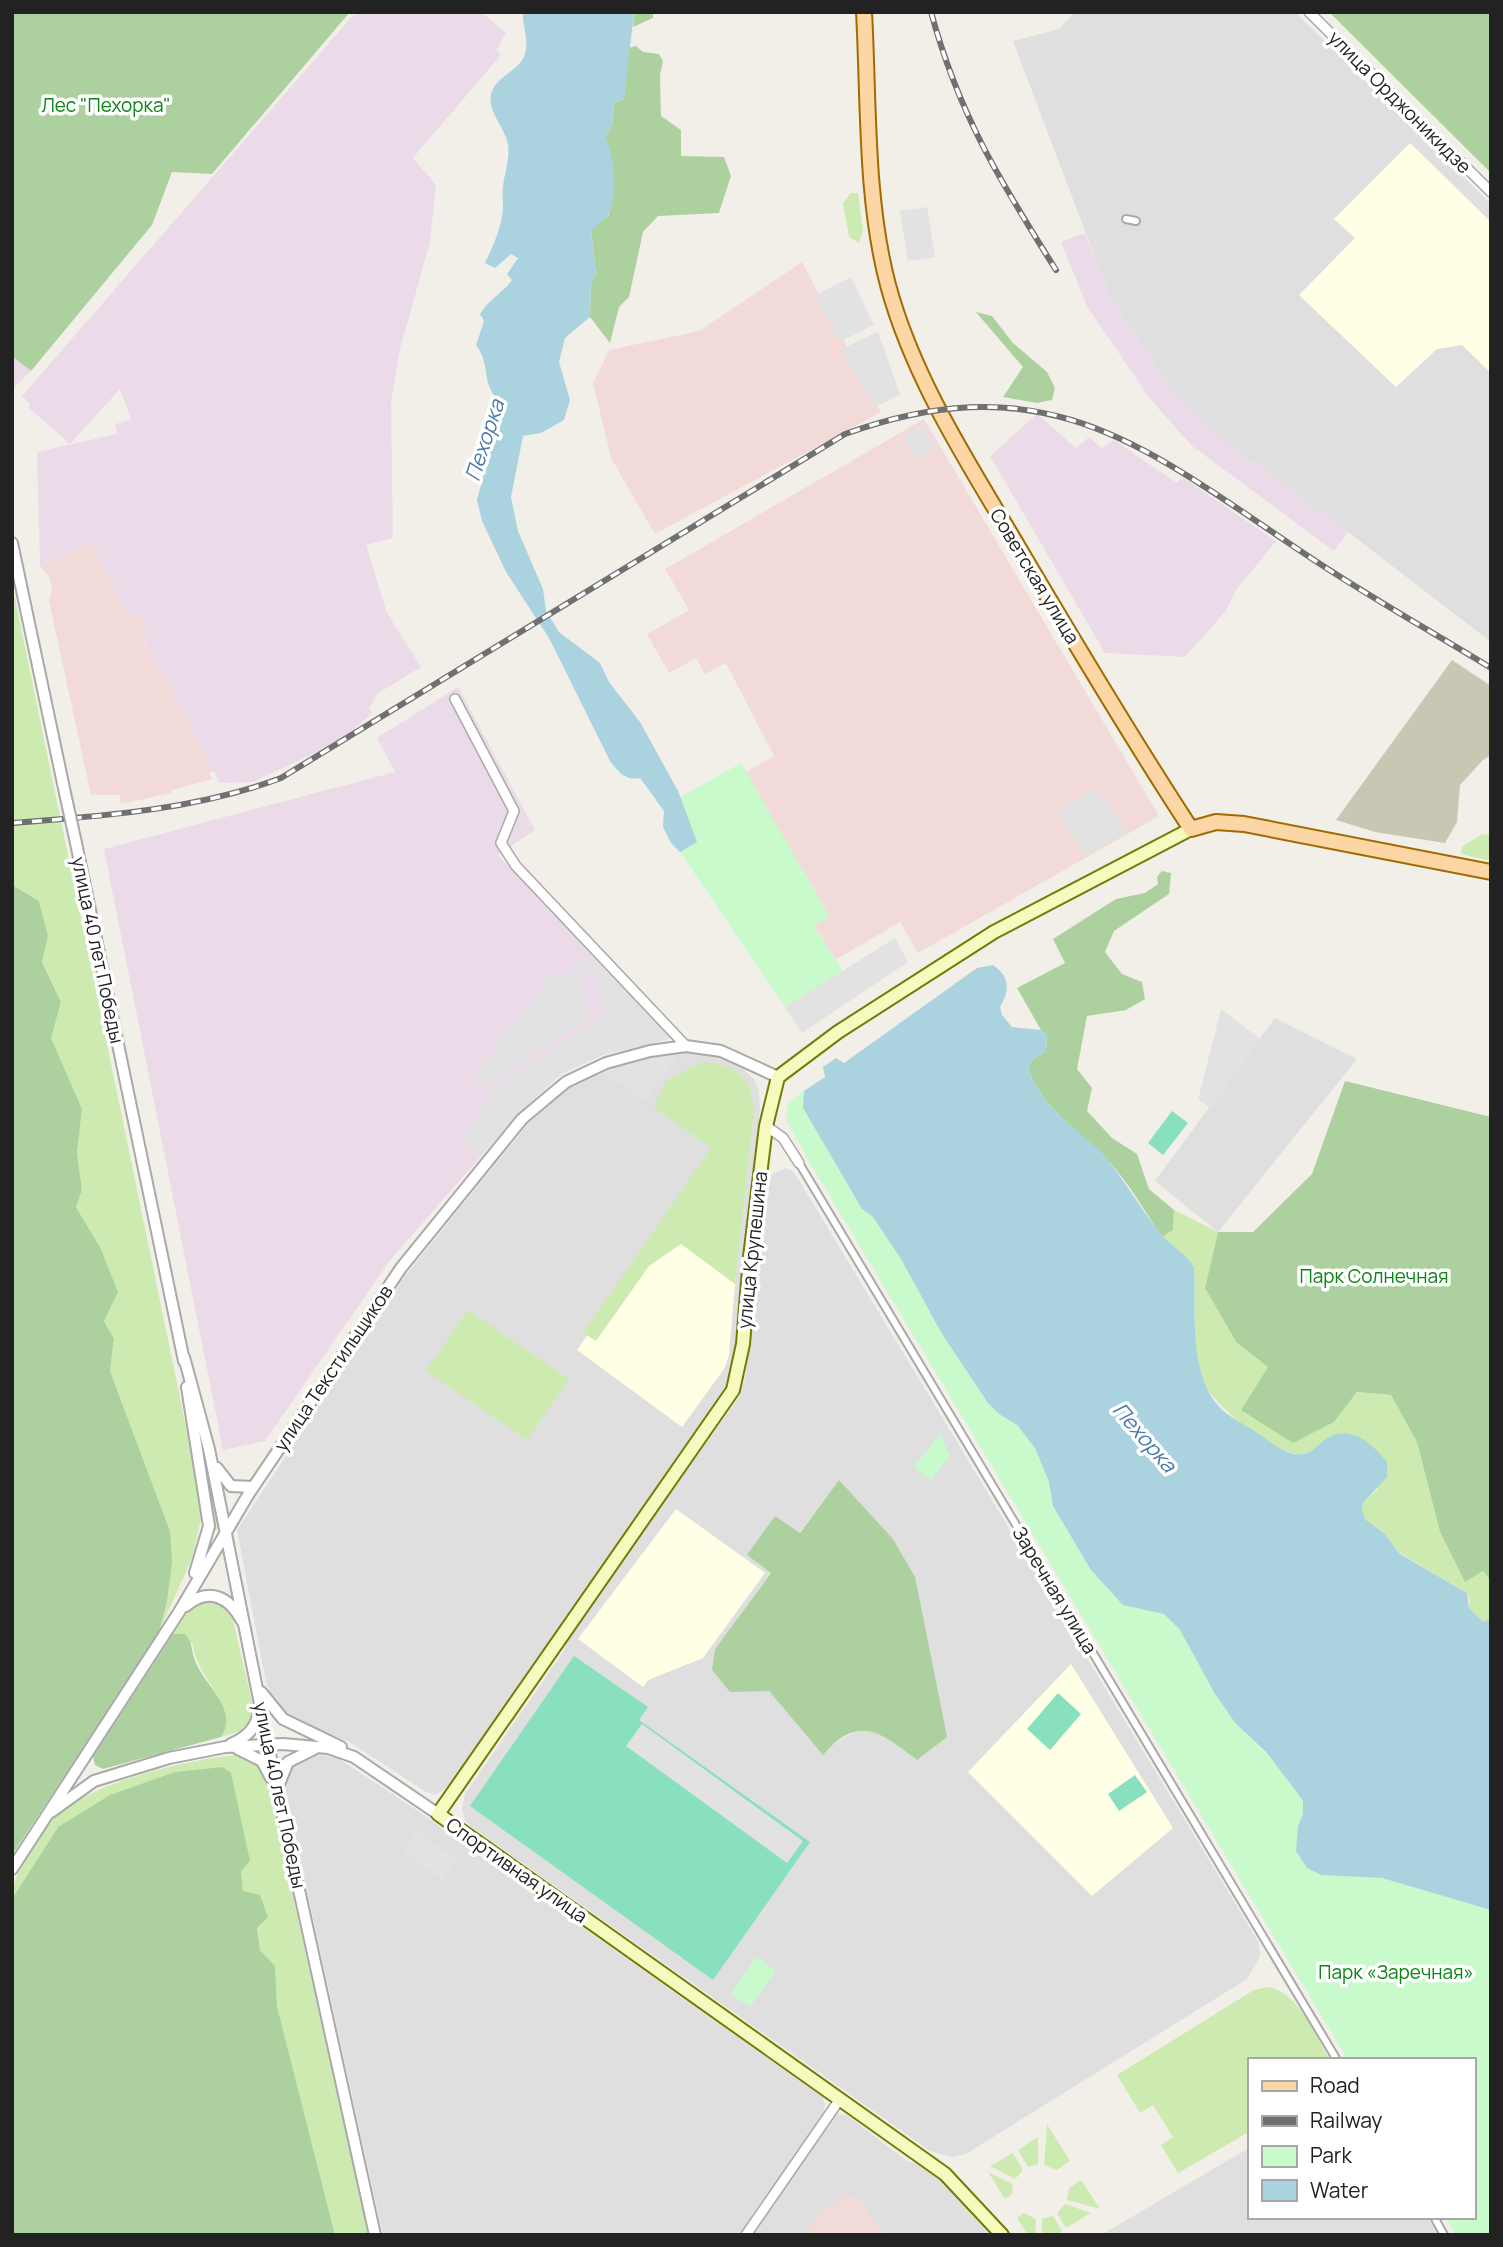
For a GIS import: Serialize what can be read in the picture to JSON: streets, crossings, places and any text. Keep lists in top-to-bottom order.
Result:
{
  "streets": {
    "main road": ["Советская улица", "улица Крупешина", "Спортивная улица"],
    "street": [
      "улица Орджоникидзе",
      "улица 40 лет Победы",
      "улица Текстильщиков",
      "Заречная улица"
    ]
  },
  "crossings": [
    ["улица 40 лет Победы", "улица Текстильщиков"],
    ["улица 40 лет Победы", "Спортивная улица"],
    ["улица Крупешина", "улица Текстильщиков"],
    ["улица Крупешина", "Заречная улица"],
    ["улица Крупешина", "Спортивная улица"],
    ["улица Текстильщиков", "Спортивная улица"]
  ],
  "water": ["Пехорка"],
  "parks": ["Лес \"Пехорка\"", "Парк Солнечная", "Парк «Заречная»"],
  "legend": [
    "Road",
    "Railway",
    "Park",
    "Water"
  ]
}
